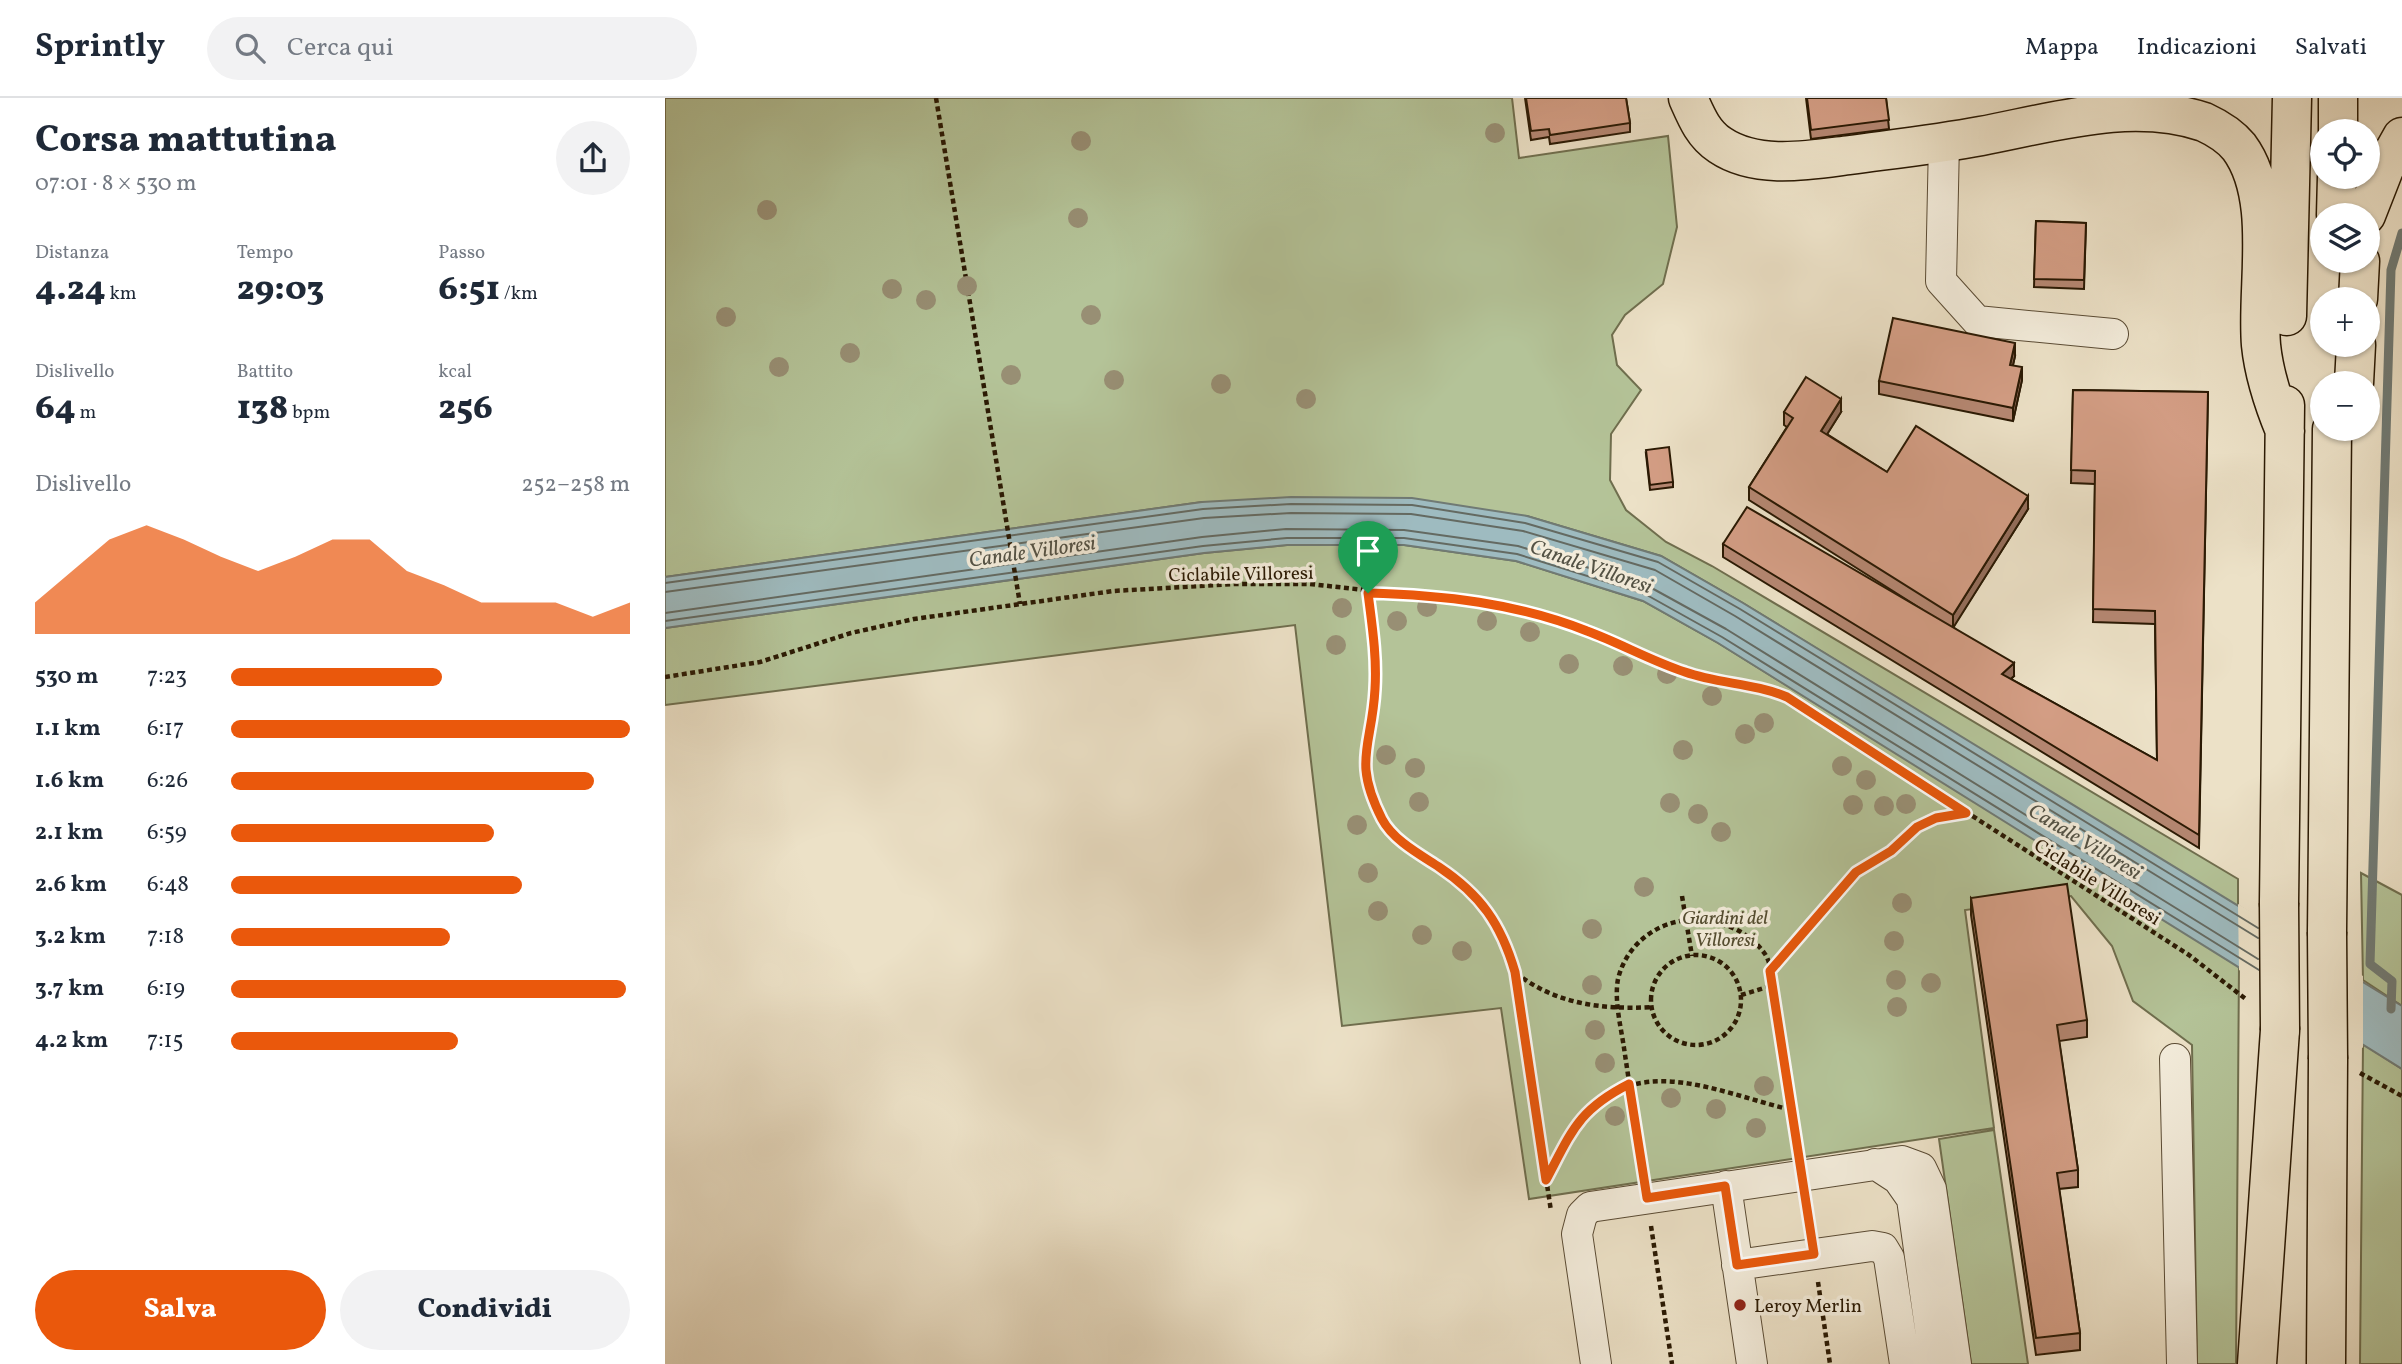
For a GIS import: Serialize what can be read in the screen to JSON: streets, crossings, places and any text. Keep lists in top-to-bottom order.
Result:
{
  "streets": {
    "path": ["Ciclabile Villoresi"]
  },
  "water": ["Canale Villoresi"],
  "parks": ["Giardini del Villoresi"],
  "places": ["Leroy Merlin"],
  "page": {
    "header": "Sprintly",
    "search": "Cerca qui",
    "nav": ["Mappa", "Indicazioni", "Salvati"],
    "heading": ["Corsa mattutina", "07:01 · 8 × 530 m"],
    "map_buttons": ["+", "−"],
    "stats": [
      ["Distanza", "4.24 km"],
      ["Tempo", "29:03"],
      ["Passo", "6:51 /km"],
      ["Dislivello", "64 m"],
      ["Battito", "138 bpm"],
      ["kcal", "256"]
    ],
    "chart": ["Dislivello", "252–258 m"],
    "list": [
      {
        "name": "530 m",
        "note": "7:23"
      },
      {
        "name": "1.1 km",
        "note": "6:17"
      },
      {
        "name": "1.6 km",
        "note": "6:26"
      },
      {
        "name": "2.1 km",
        "note": "6:59"
      },
      {
        "name": "2.6 km",
        "note": "6:48"
      },
      {
        "name": "3.2 km",
        "note": "7:18"
      },
      {
        "name": "3.7 km",
        "note": "6:19"
      },
      {
        "name": "4.2 km",
        "note": "7:15"
      }
    ],
    "buttons": ["Salva", "Condividi"]
  }
}
